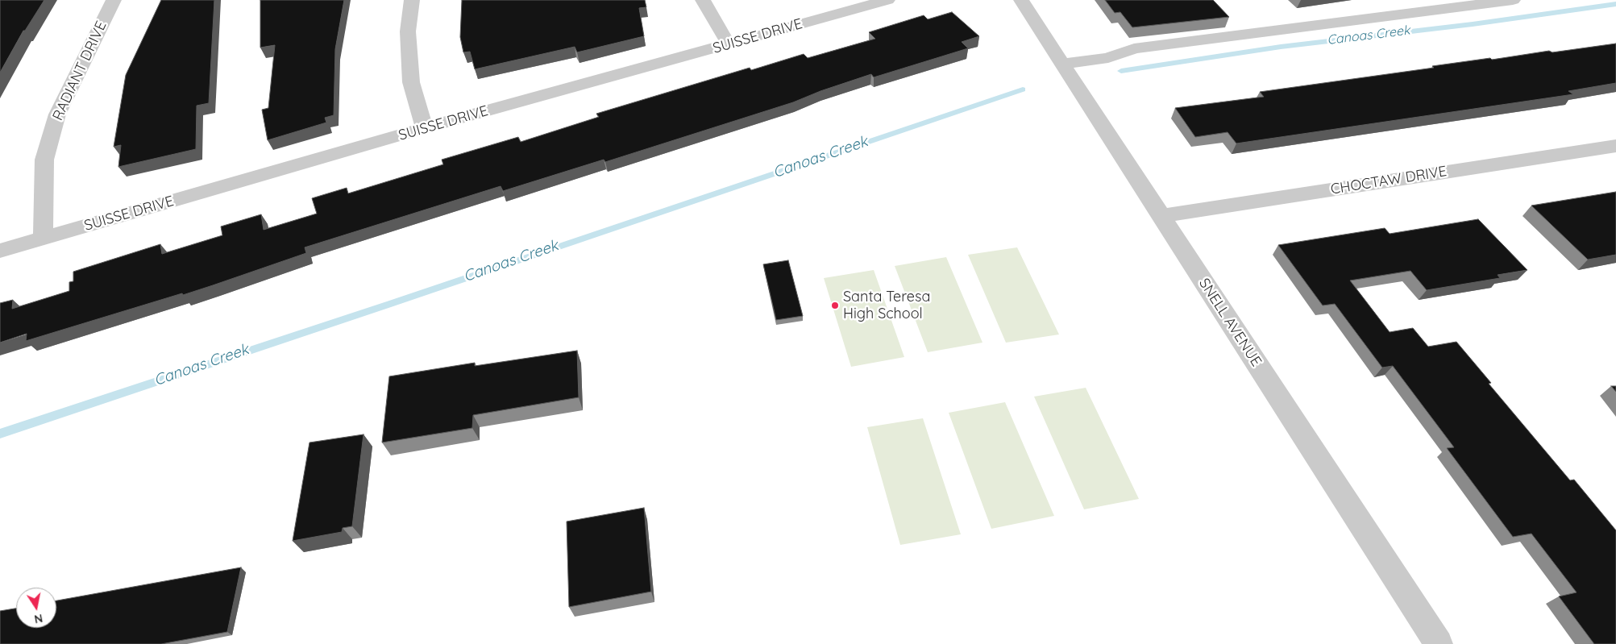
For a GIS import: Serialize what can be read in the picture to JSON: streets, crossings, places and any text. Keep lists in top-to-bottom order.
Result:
{
  "streets": {
    "street": [
      "SUISSE DRIVE",
      "RADIANT DRIVE",
      "CHOCTAW DRIVE",
      "SNELL AVENUE"
    ]
  },
  "crossings": [
    ["SUISSE DRIVE", "RADIANT DRIVE"],
    ["CHOCTAW DRIVE", "SNELL AVENUE"]
  ],
  "water": ["Canoas Creek"],
  "places": ["Santa Teresa High School"],
  "north": "bottom"
}
